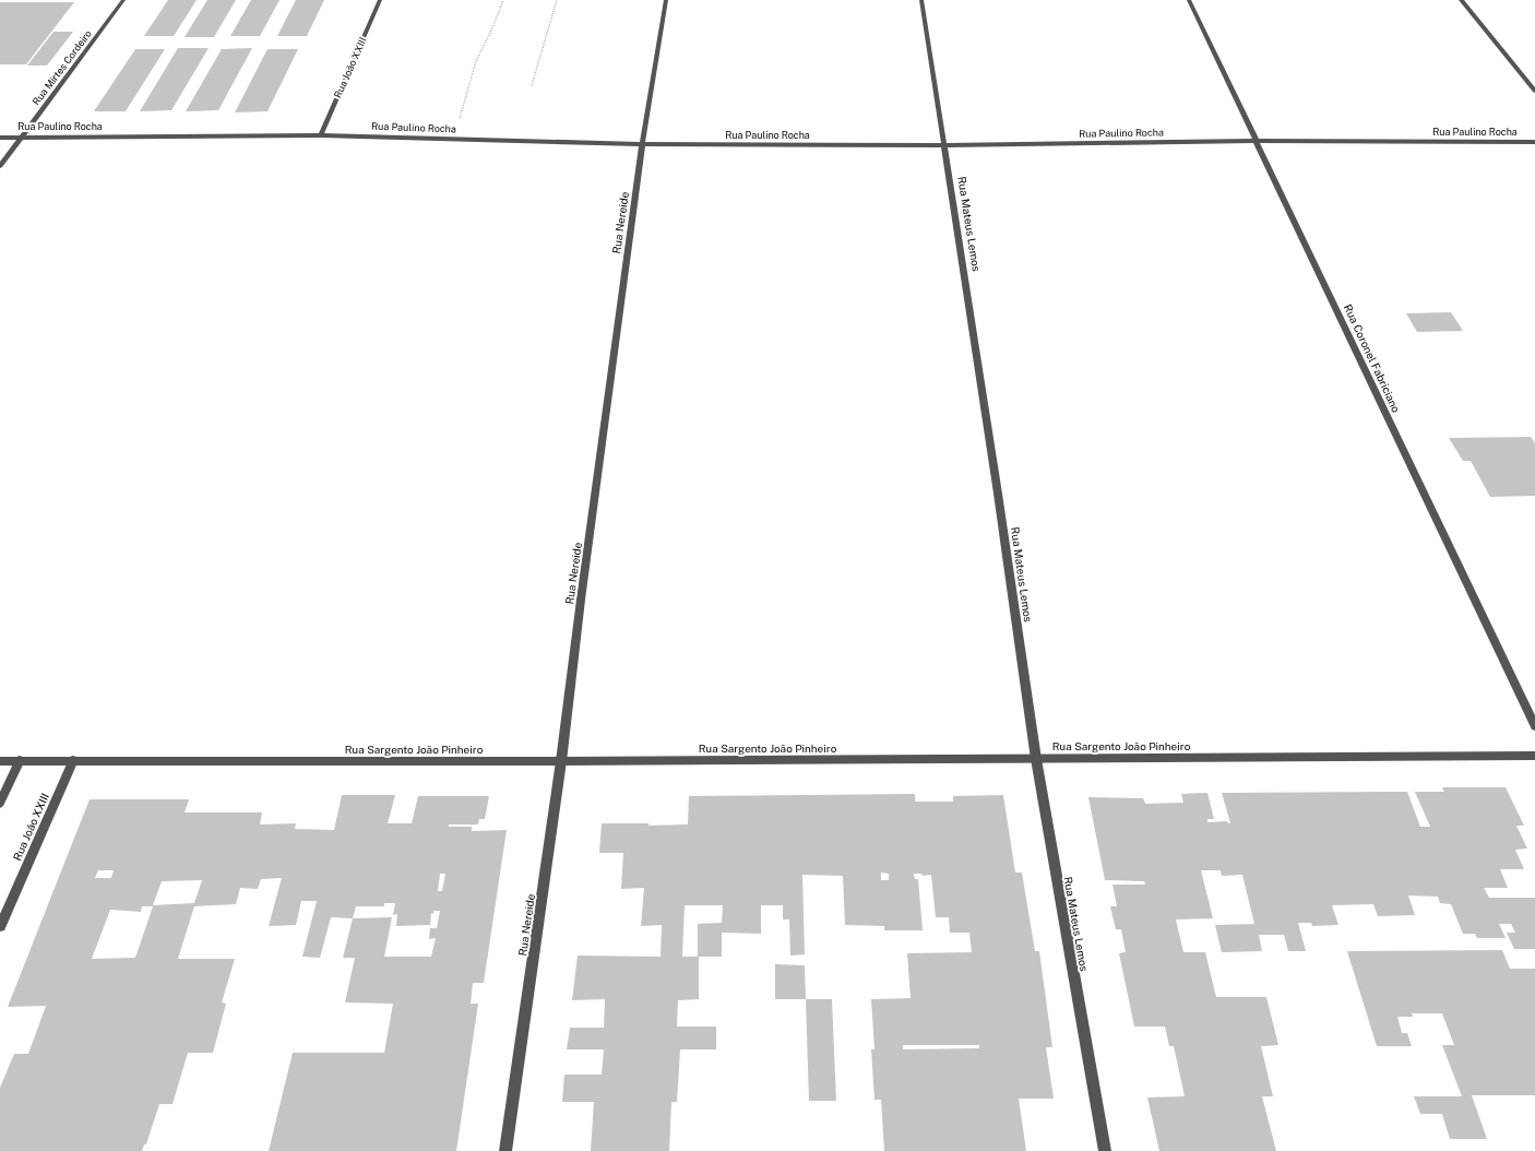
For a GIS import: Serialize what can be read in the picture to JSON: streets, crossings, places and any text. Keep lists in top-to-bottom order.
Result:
{
  "streets": {
    "street": [
      "Rua Mirtes Cordeiro",
      "Rua João XXIII",
      "Rua Paulino Rocha",
      "Rua Nereide",
      "Rua Mateus Lemos",
      "Rua Coronel Fabriciano",
      "Rua Sargento João Pinheiro"
    ]
  },
  "crossings": [
    ["Rua Mirtes Cordeiro", "Rua Paulino Rocha"],
    ["Rua João XXIII", "Rua Paulino Rocha"],
    ["Rua João XXIII", "Rua Sargento João Pinheiro"],
    ["Rua Paulino Rocha", "Rua Nereide"],
    ["Rua Paulino Rocha", "Rua Mateus Lemos"],
    ["Rua Paulino Rocha", "Rua Coronel Fabriciano"],
    ["Rua Nereide", "Rua Sargento João Pinheiro"],
    ["Rua Mateus Lemos", "Rua Sargento João Pinheiro"]
  ]
}
